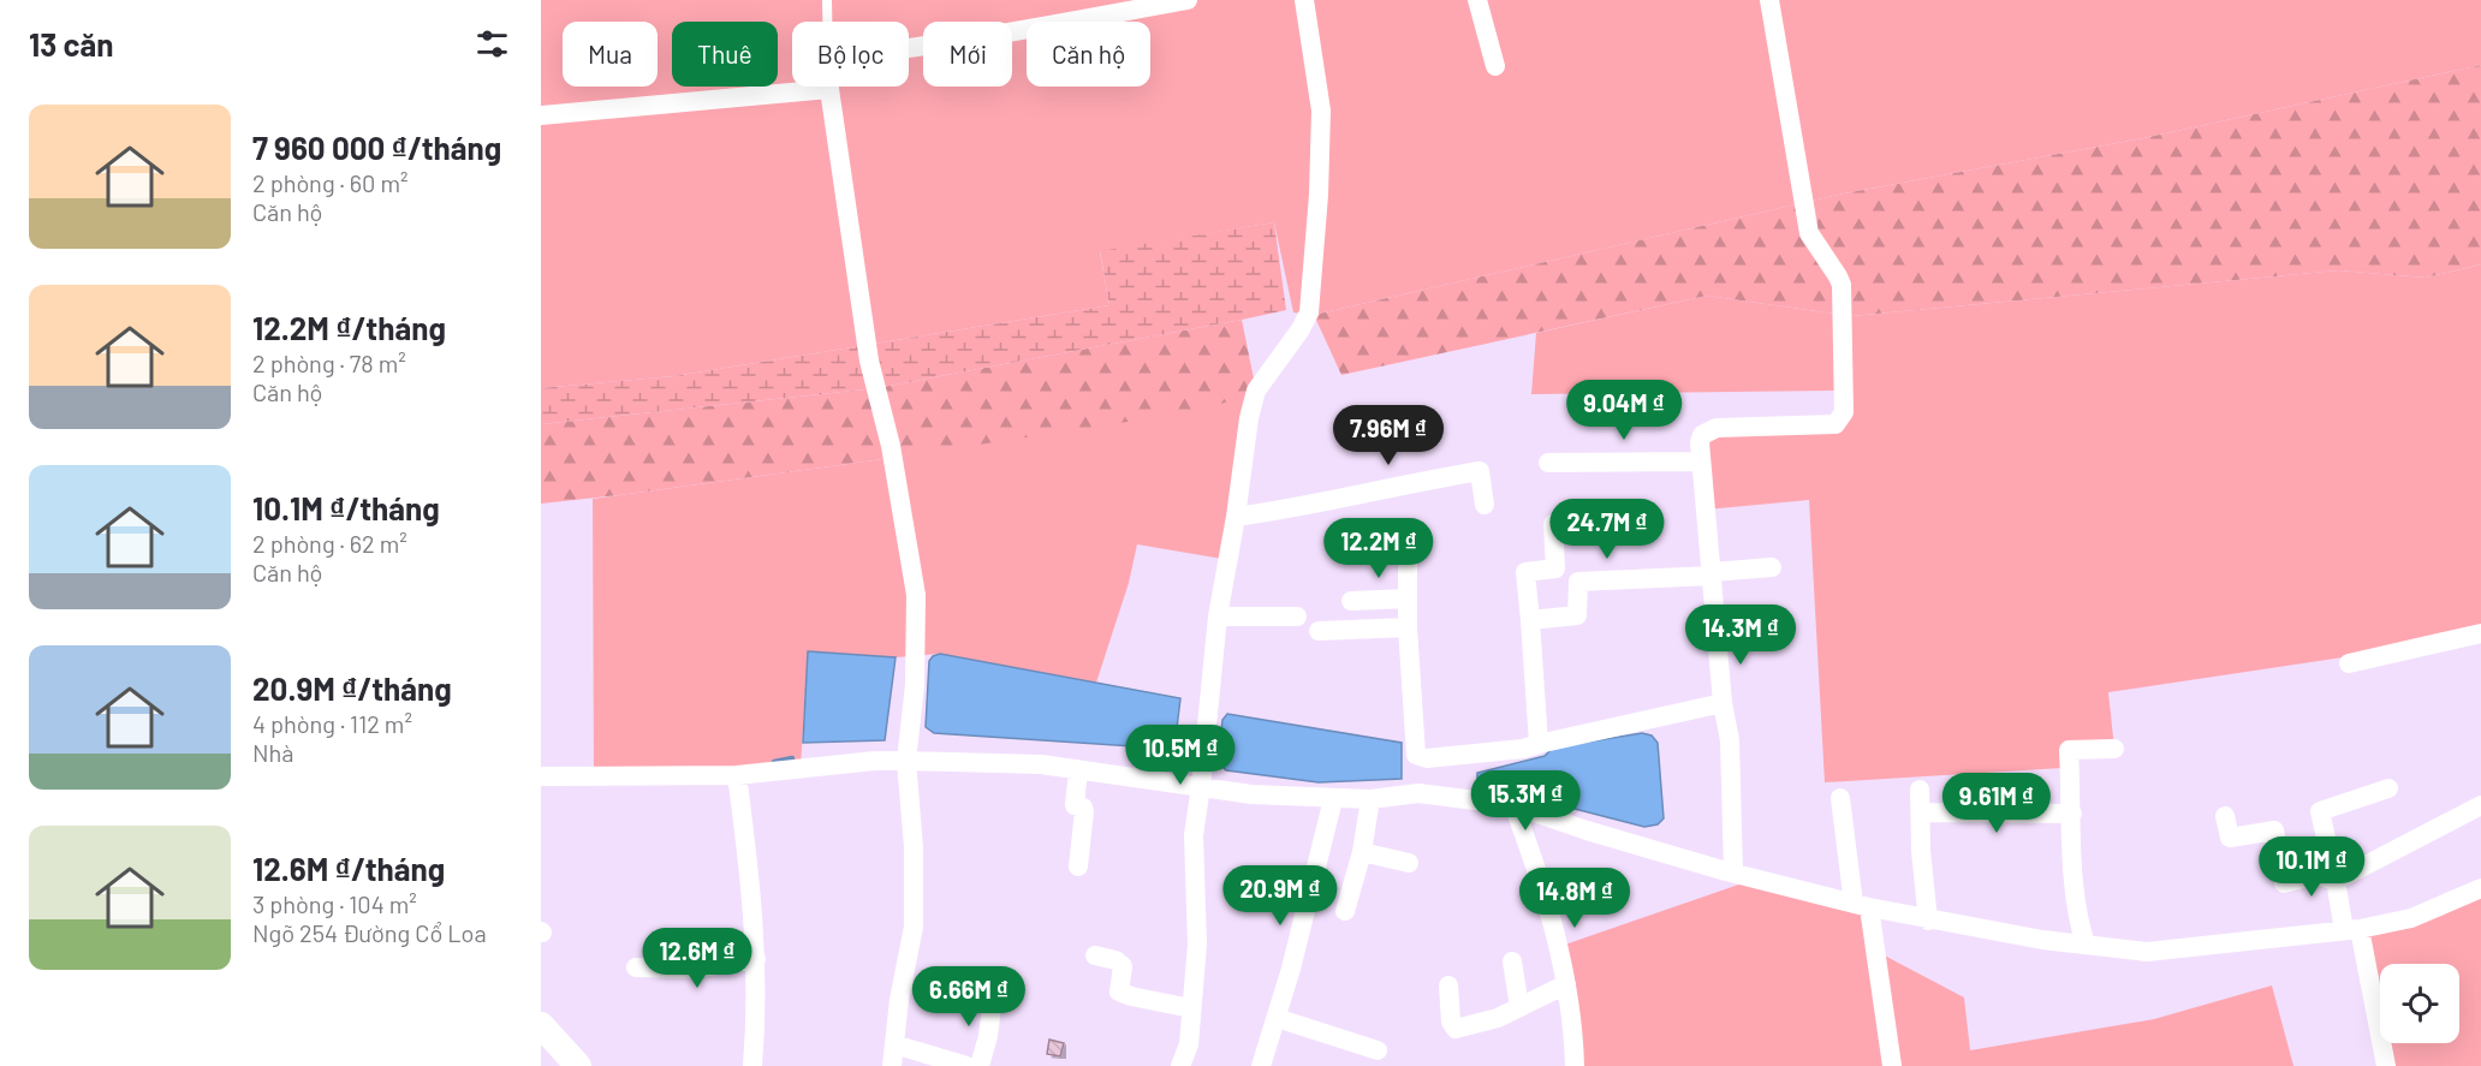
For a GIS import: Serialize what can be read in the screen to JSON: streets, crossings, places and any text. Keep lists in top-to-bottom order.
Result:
{
  "page": {
    "heading": "13 căn",
    "chip": [
      "Mua",
      "Thuê",
      "Bộ lọc",
      "Mới",
      "Căn hộ"
    ],
    "list": [
      {
        "name": "7 960 000 ₫/tháng",
        "note": "2 phòng · 60 m² · Căn hộ"
      },
      {
        "name": "12.2M ₫/tháng",
        "note": "2 phòng · 78 m² · Căn hộ"
      },
      {
        "name": "10.1M ₫/tháng",
        "note": "2 phòng · 62 m² · Căn hộ"
      },
      {
        "name": "20.9M ₫/tháng",
        "note": "4 phòng · 112 m² · Nhà"
      },
      {
        "name": "12.6M ₫/tháng",
        "note": "3 phòng · 104 m² · Ngõ 254 Đường Cổ Loa"
      }
    ],
    "price": [
      "9.04M ₫",
      "7.96M ₫",
      "24.7M ₫",
      "12.2M ₫",
      "14.3M ₫",
      "10.5M ₫",
      "15.3M ₫",
      "9.61M ₫",
      "10.1M ₫",
      "20.9M ₫",
      "14.8M ₫",
      "12.6M ₫",
      "6.66M ₫"
    ]
  }
}
